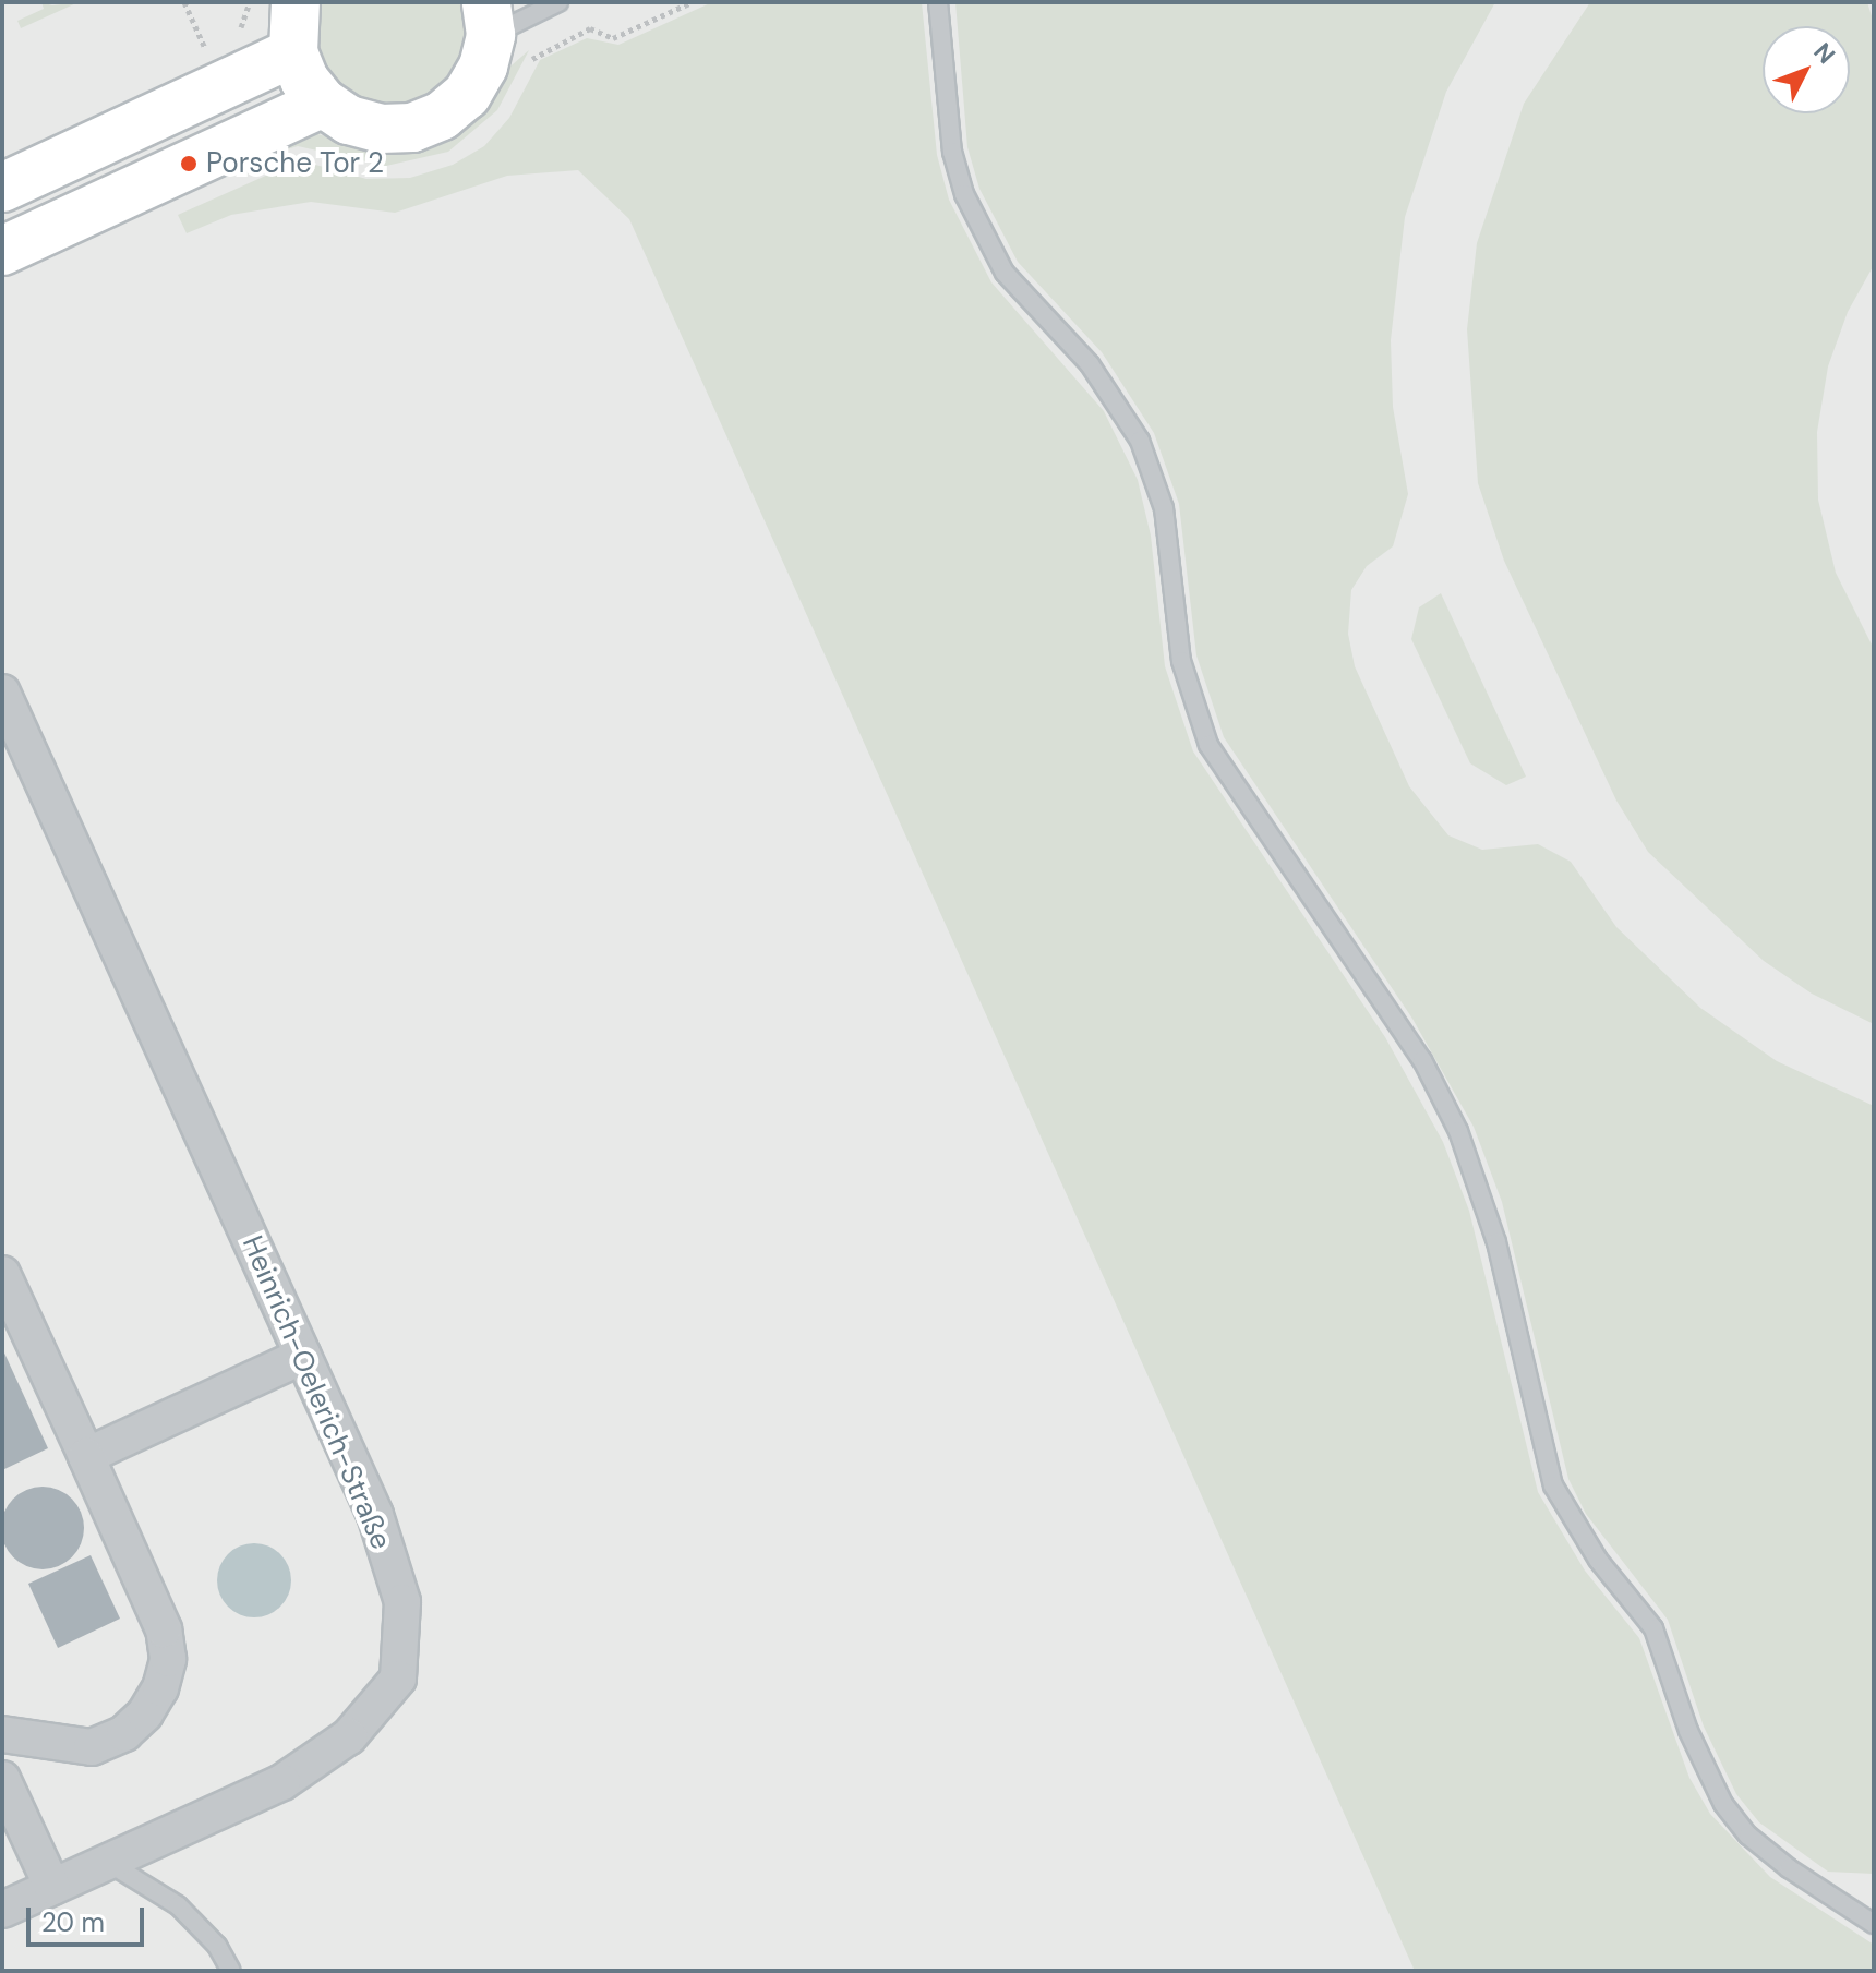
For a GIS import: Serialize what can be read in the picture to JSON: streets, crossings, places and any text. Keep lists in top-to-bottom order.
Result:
{
  "streets": {
    "street": ["Heinrich-Oelerich-Straße"]
  },
  "places": ["Porsche Tor 2"],
  "scale_bar": "20 m",
  "north": "top right"
}
